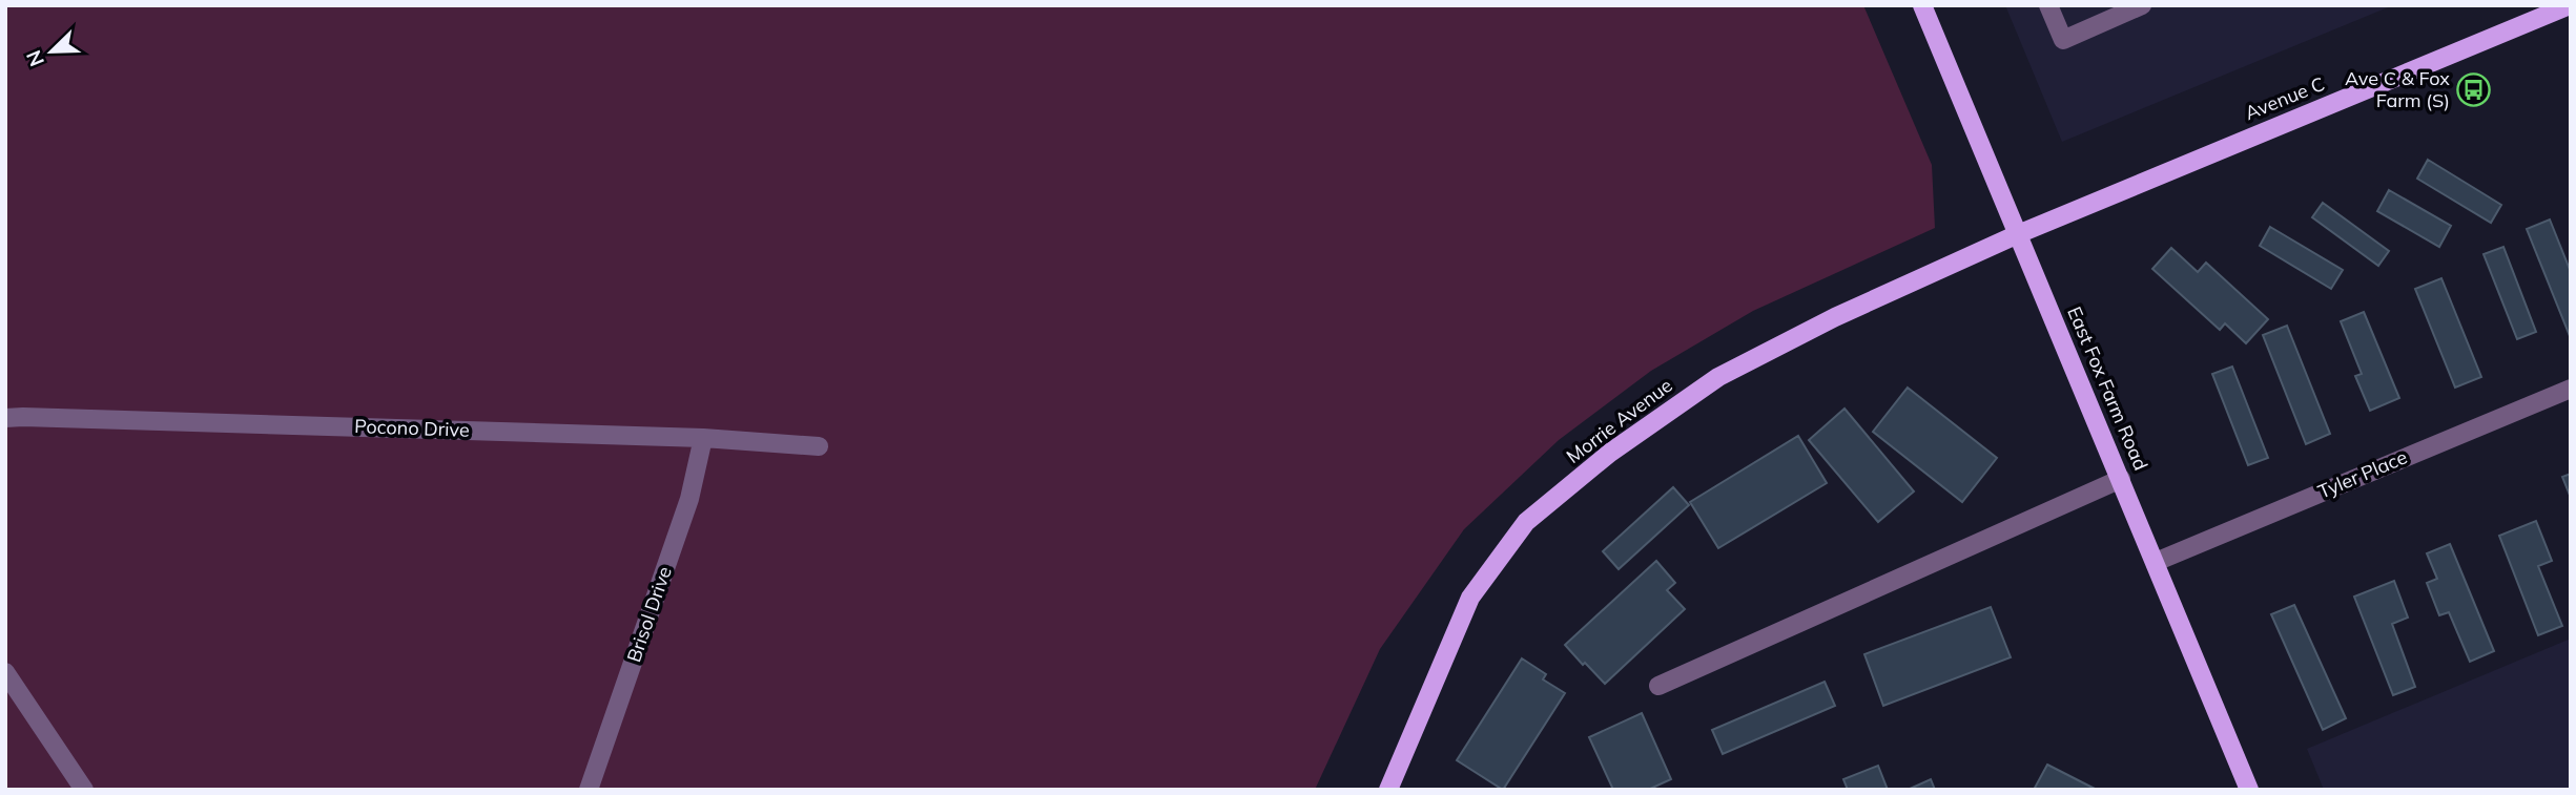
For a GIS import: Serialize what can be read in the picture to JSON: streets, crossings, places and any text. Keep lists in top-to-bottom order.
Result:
{
  "streets": {
    "main road": ["Avenue C", "East Fox Farm Road", "Morrie Avenue"],
    "street": ["Pocono Drive", "Tyler Place", "Brisol Drive"]
  },
  "crossings": [
    ["Avenue C", "East Fox Farm Road"],
    ["Avenue C", "Morrie Avenue"],
    ["East Fox Farm Road", "Morrie Avenue"],
    ["East Fox Farm Road", "Tyler Place"],
    ["Pocono Drive", "Brisol Drive"]
  ],
  "places": {
    "bus stop": ["Ave C & Fox Farm (S)"]
  },
  "north": "bottom left"
}
